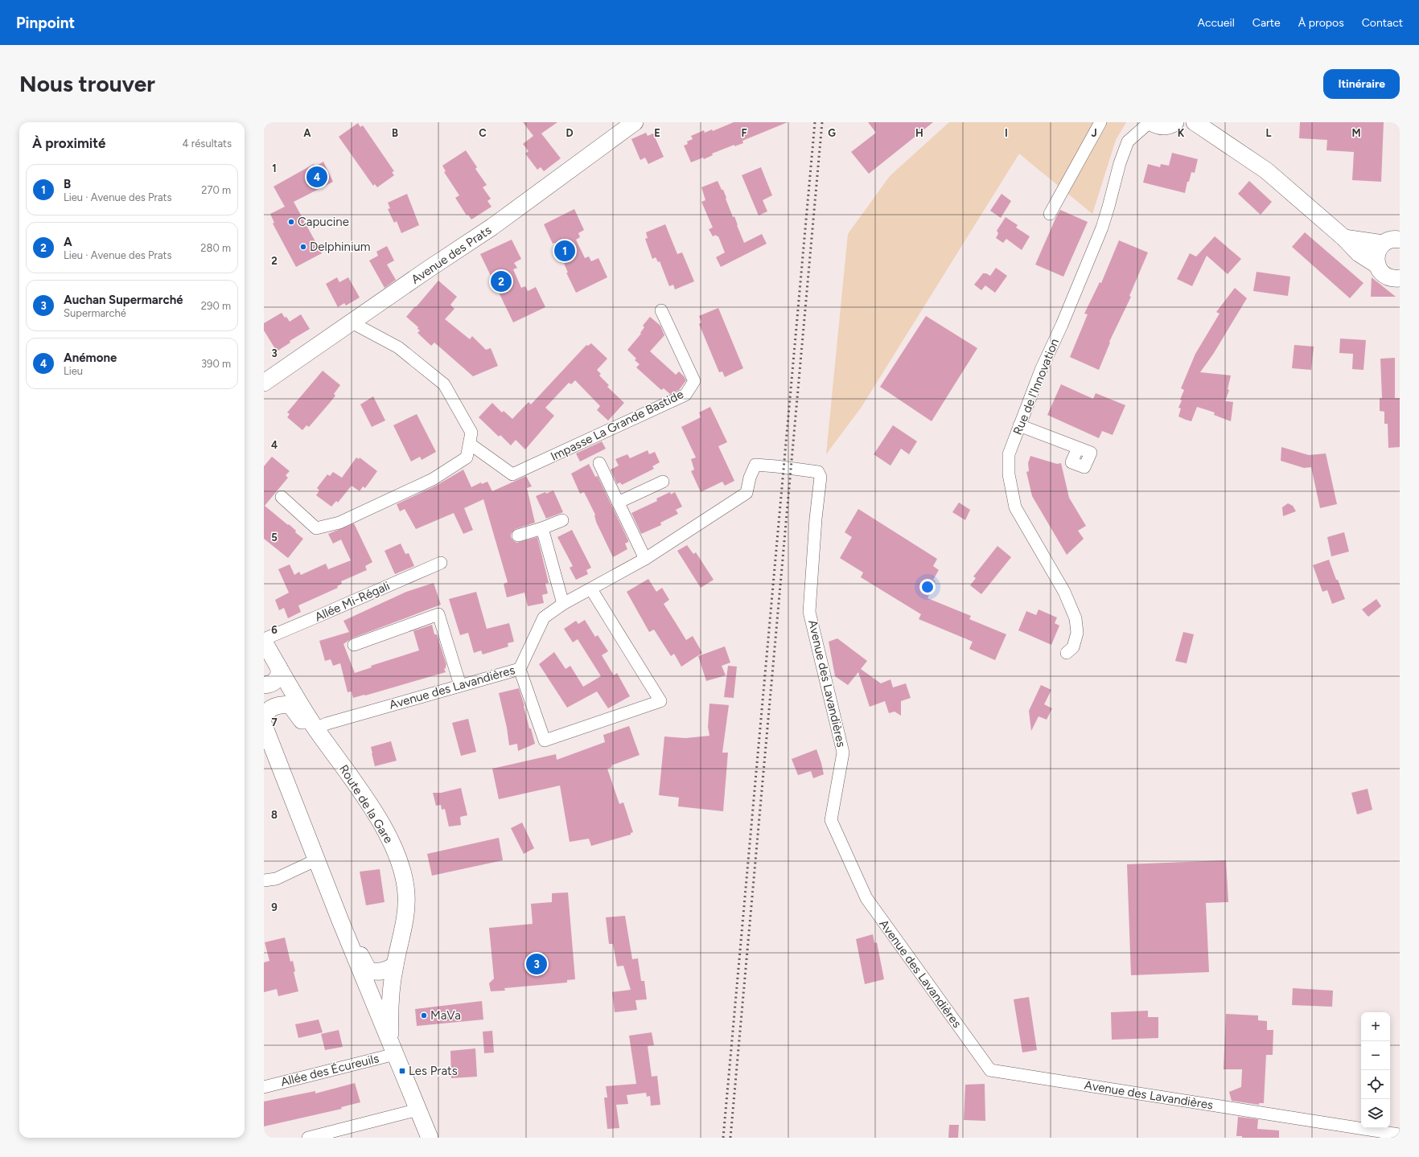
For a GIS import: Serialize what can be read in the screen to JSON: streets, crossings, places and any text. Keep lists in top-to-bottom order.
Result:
{
  "streets": {
    "main road": ["Avenue des Prats", "Route de la Gare"],
    "street": [
      "Rue de l'Innovation",
      "Impasse La Grande Bastide",
      "Allée Mi-Régali",
      "Avenue des Lavandières",
      "Allée des Écureuils"
    ]
  },
  "crossings": [
    ["Avenue des Lavandières", "Route de la Gare"],
    ["Route de la Gare", "Allée des Écureuils"]
  ],
  "places": {
    "other": ["Capucine", "Delphinium", "MaVa"],
    "transit": ["Les Prats"]
  },
  "page": {
    "header": "Pinpoint",
    "nav": [
      "Accueil",
      "Carte",
      "À propos",
      "Contact"
    ],
    "buttons": "Itinéraire",
    "title": "Nous trouver",
    "heading": ["À proximité", "4 résultats"],
    "list": [
      {
        "mark": "1",
        "name": "B",
        "note": "Lieu · Avenue des Prats",
        "value": "270 m"
      },
      {
        "mark": "2",
        "name": "A",
        "note": "Lieu · Avenue des Prats",
        "value": "280 m"
      },
      {
        "mark": "3",
        "name": "Auchan Supermarché",
        "note": "Supermarché",
        "value": "290 m"
      },
      {
        "mark": "4",
        "name": "Anémone",
        "note": "Lieu",
        "value": "390 m"
      }
    ],
    "pins": [
      "4",
      "1",
      "2",
      "3"
    ],
    "map_buttons": ["+", "−"]
  },
  "grid": {
    "columns": [
      "A",
      "B",
      "C",
      "D",
      "E",
      "F",
      "G",
      "H",
      "I",
      "J",
      "K",
      "L",
      "M"
    ],
    "rows": [
      "1",
      "2",
      "3",
      "4",
      "5",
      "6",
      "7",
      "8",
      "9"
    ]
  }
}
